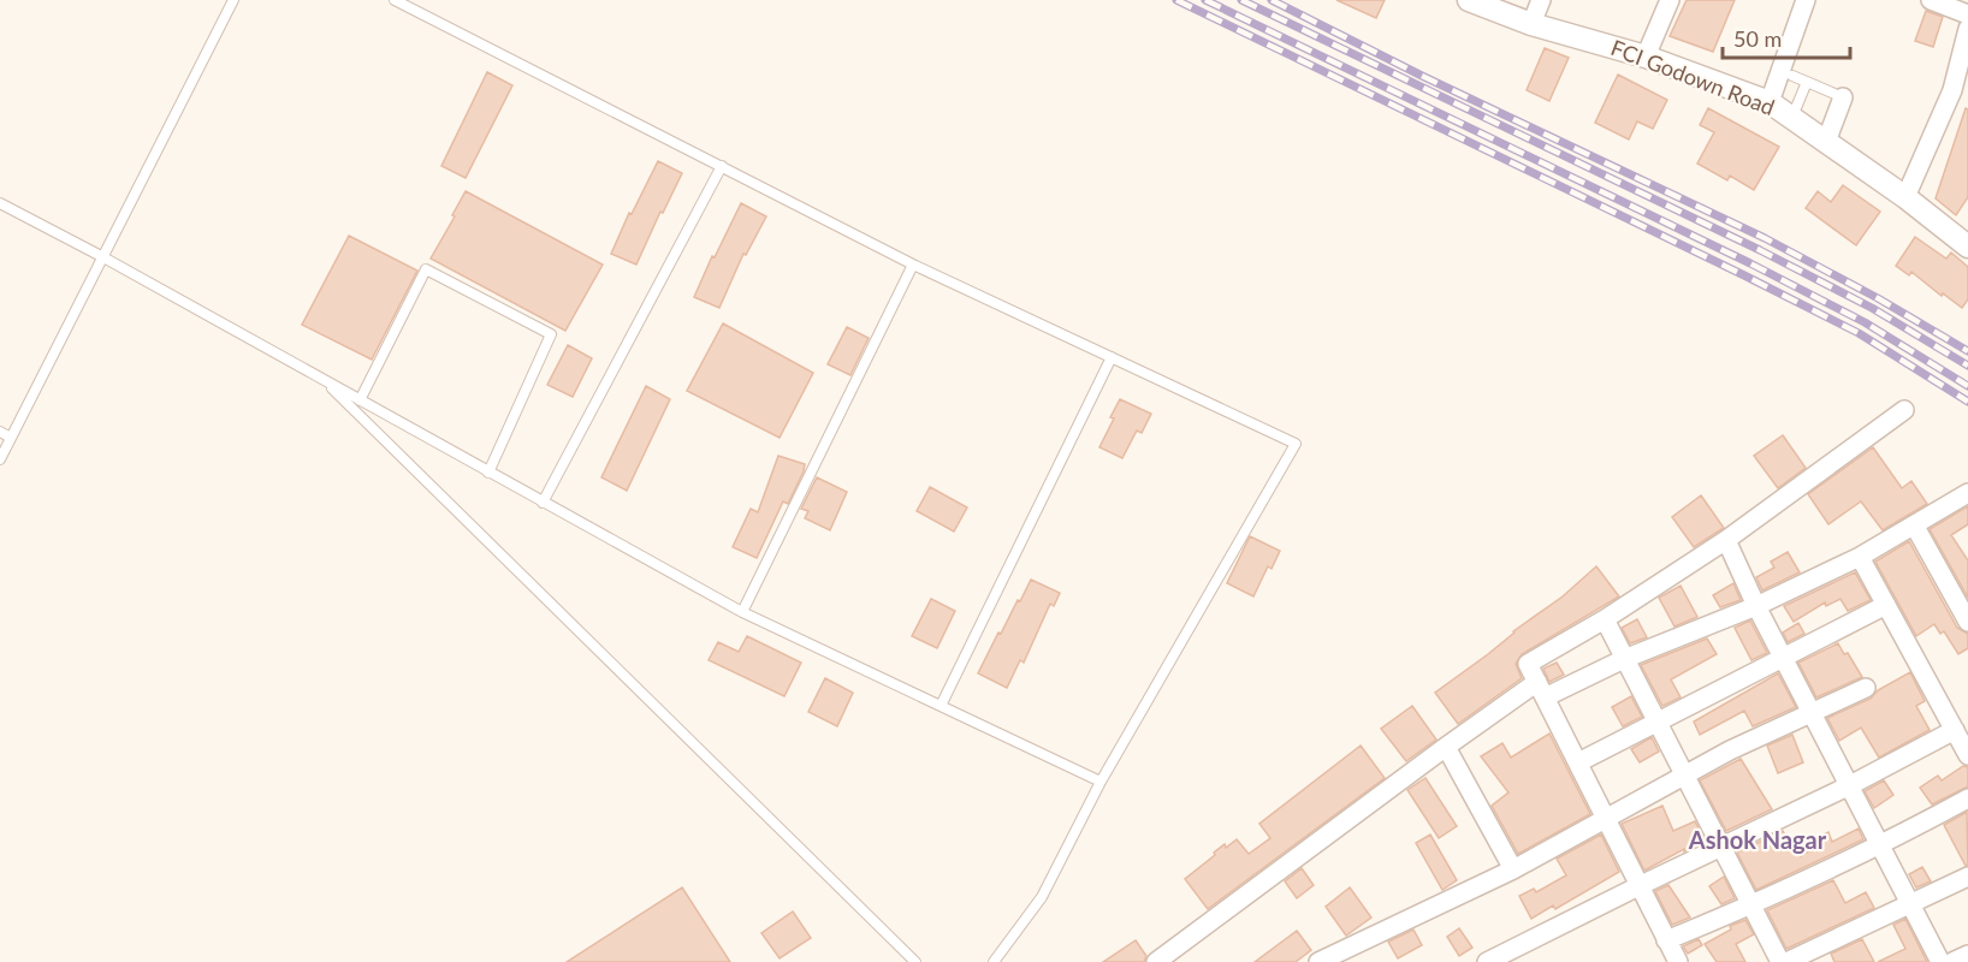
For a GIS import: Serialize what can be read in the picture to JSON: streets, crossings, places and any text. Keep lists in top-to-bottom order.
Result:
{
  "streets": {
    "street": ["FCI Godown Road"]
  },
  "districts": ["Ashok Nagar"],
  "scale_bar": "50 m"
}
